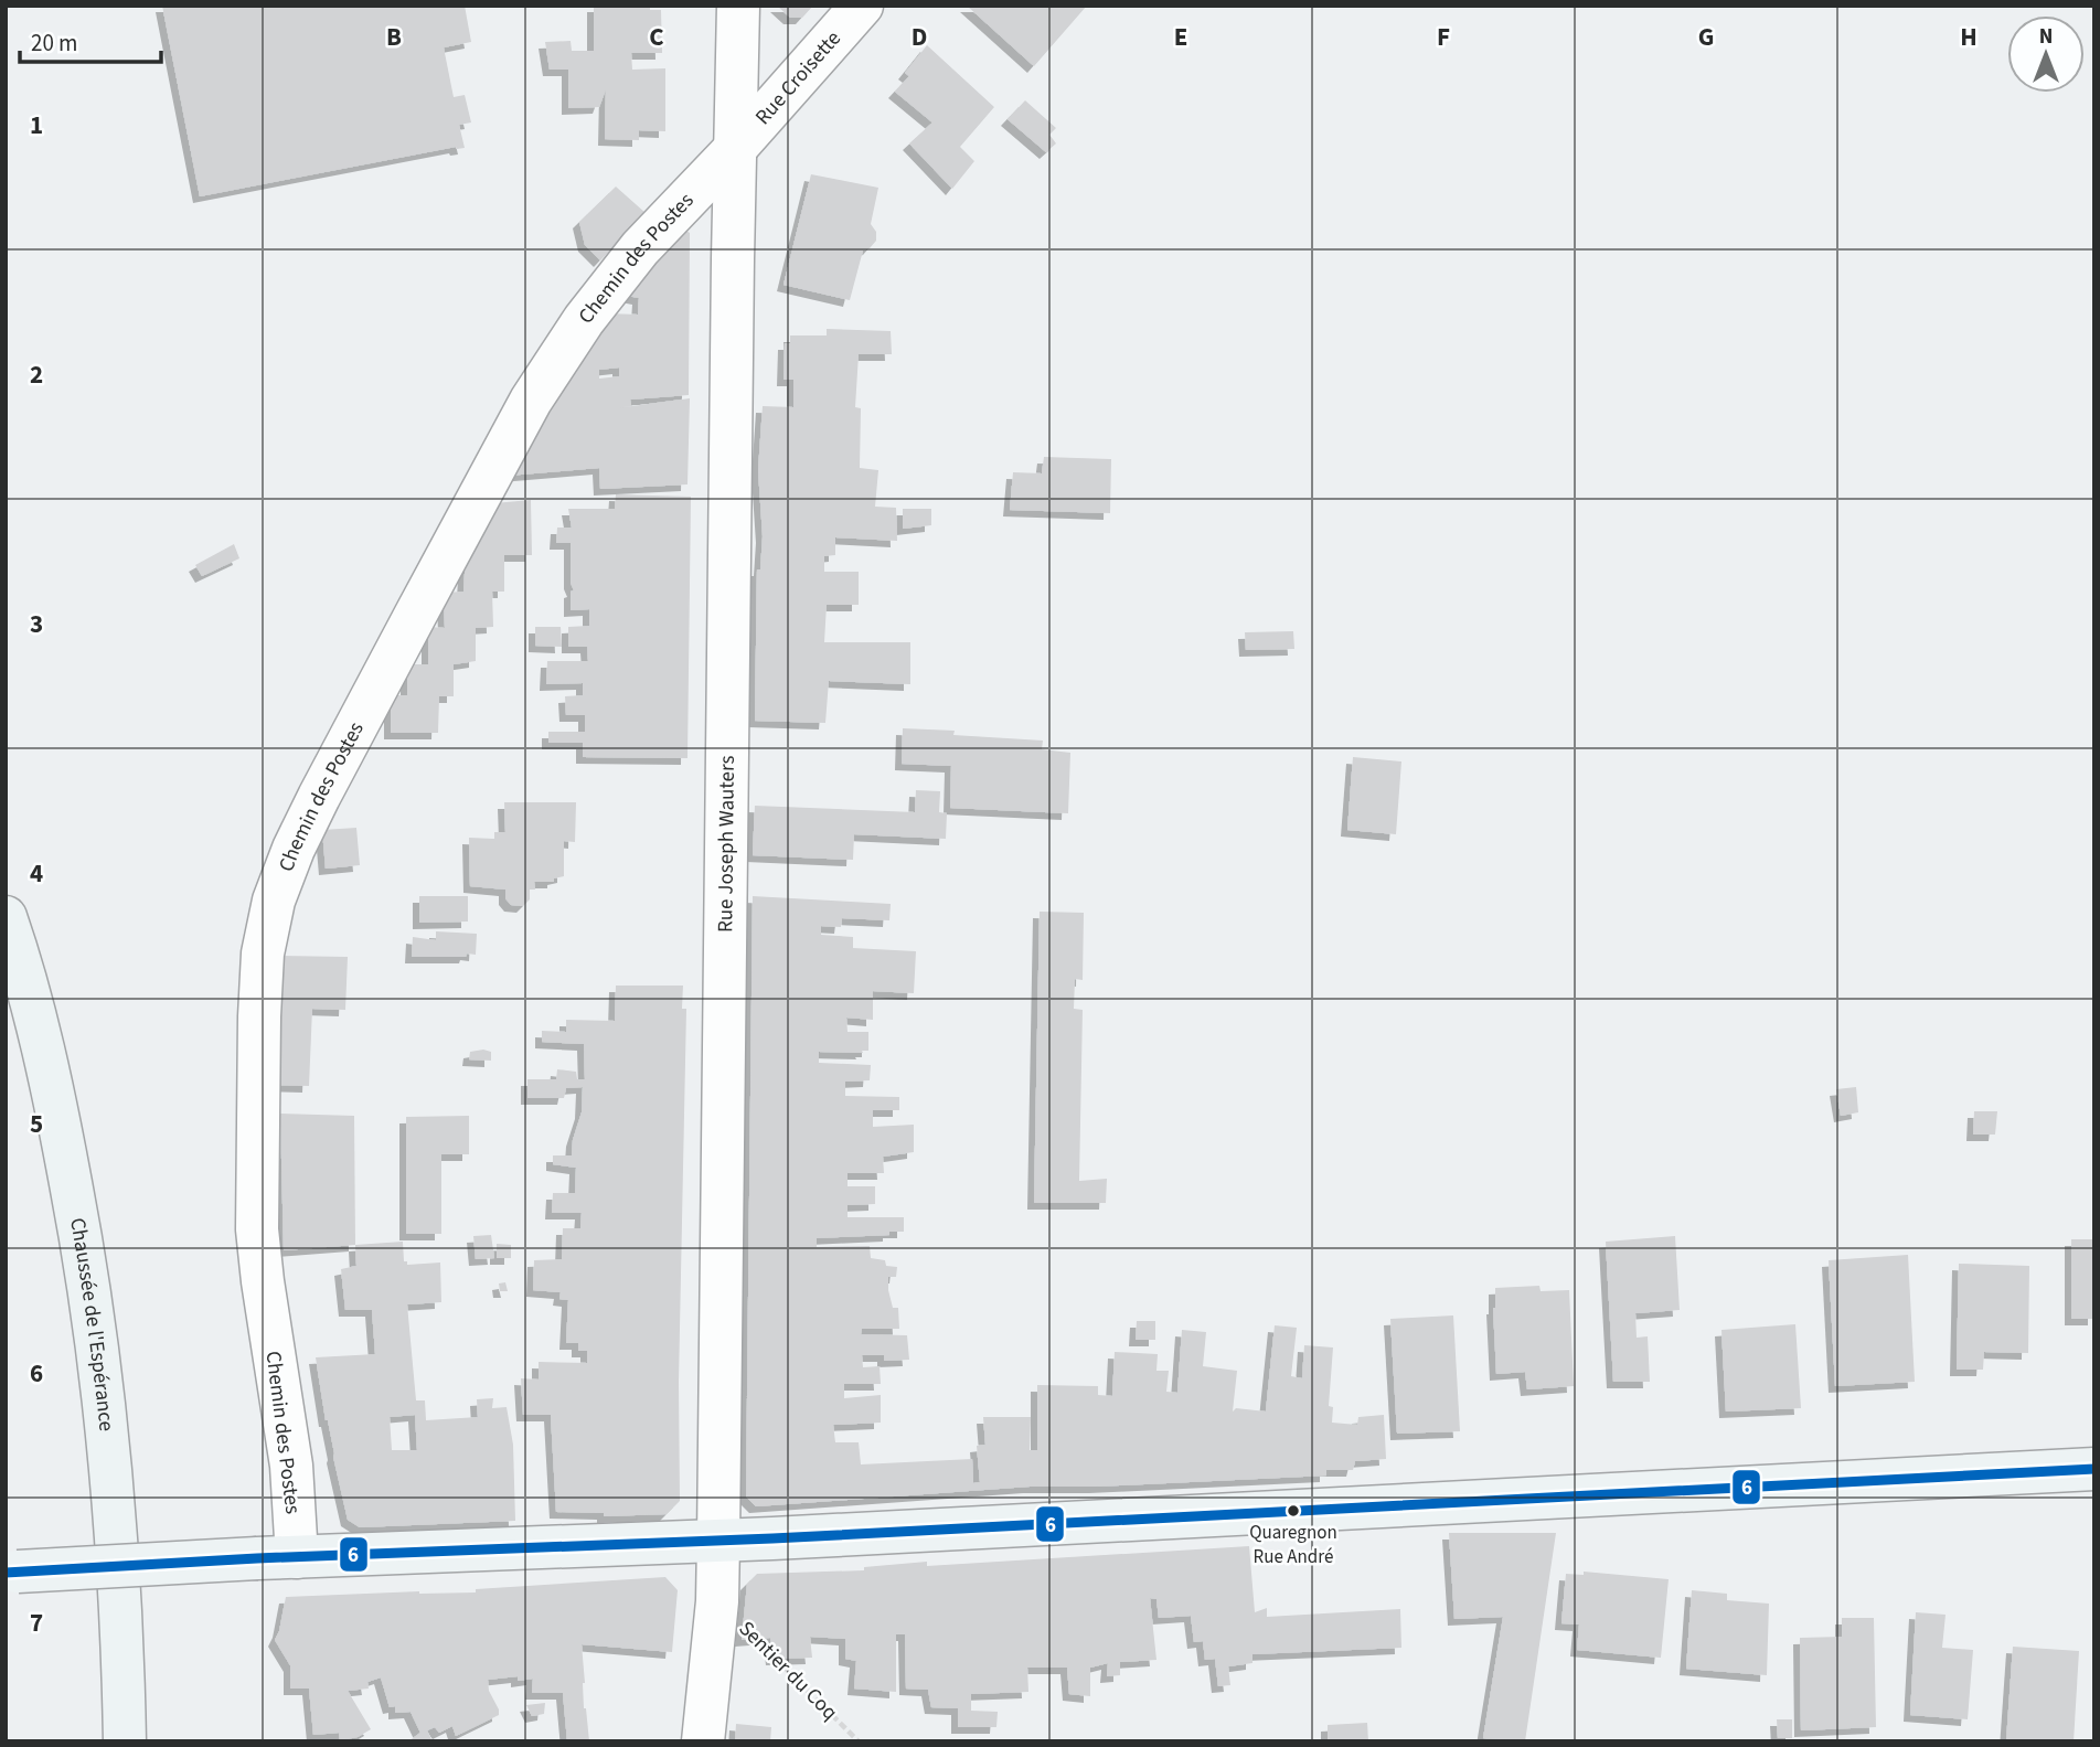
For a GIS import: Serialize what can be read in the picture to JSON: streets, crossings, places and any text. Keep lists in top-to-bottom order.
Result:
{
  "streets": {
    "street": [
      "Rue Croisette",
      "Chemin des Postes",
      "Rue Joseph Wauters",
      "Chaussée de l'Espérance"
    ],
    "path": ["Sentier du Coq"]
  },
  "crossings": [
    ["Rue Croisette", "Chemin des Postes"],
    ["Rue Croisette", "Rue Joseph Wauters"],
    ["Chemin des Postes", "Rue Joseph Wauters"],
    ["Rue Joseph Wauters", "Sentier du Coq"]
  ],
  "places": ["Quaregnon Rue André"],
  "lines": ["transit line 6"],
  "scale_bar": "20 m",
  "north": "top",
  "grid": {
    "columns": [
      "B",
      "C",
      "D",
      "E",
      "F",
      "G",
      "H"
    ],
    "rows": [
      "1",
      "2",
      "3",
      "4",
      "5",
      "6",
      "7"
    ]
  }
}
